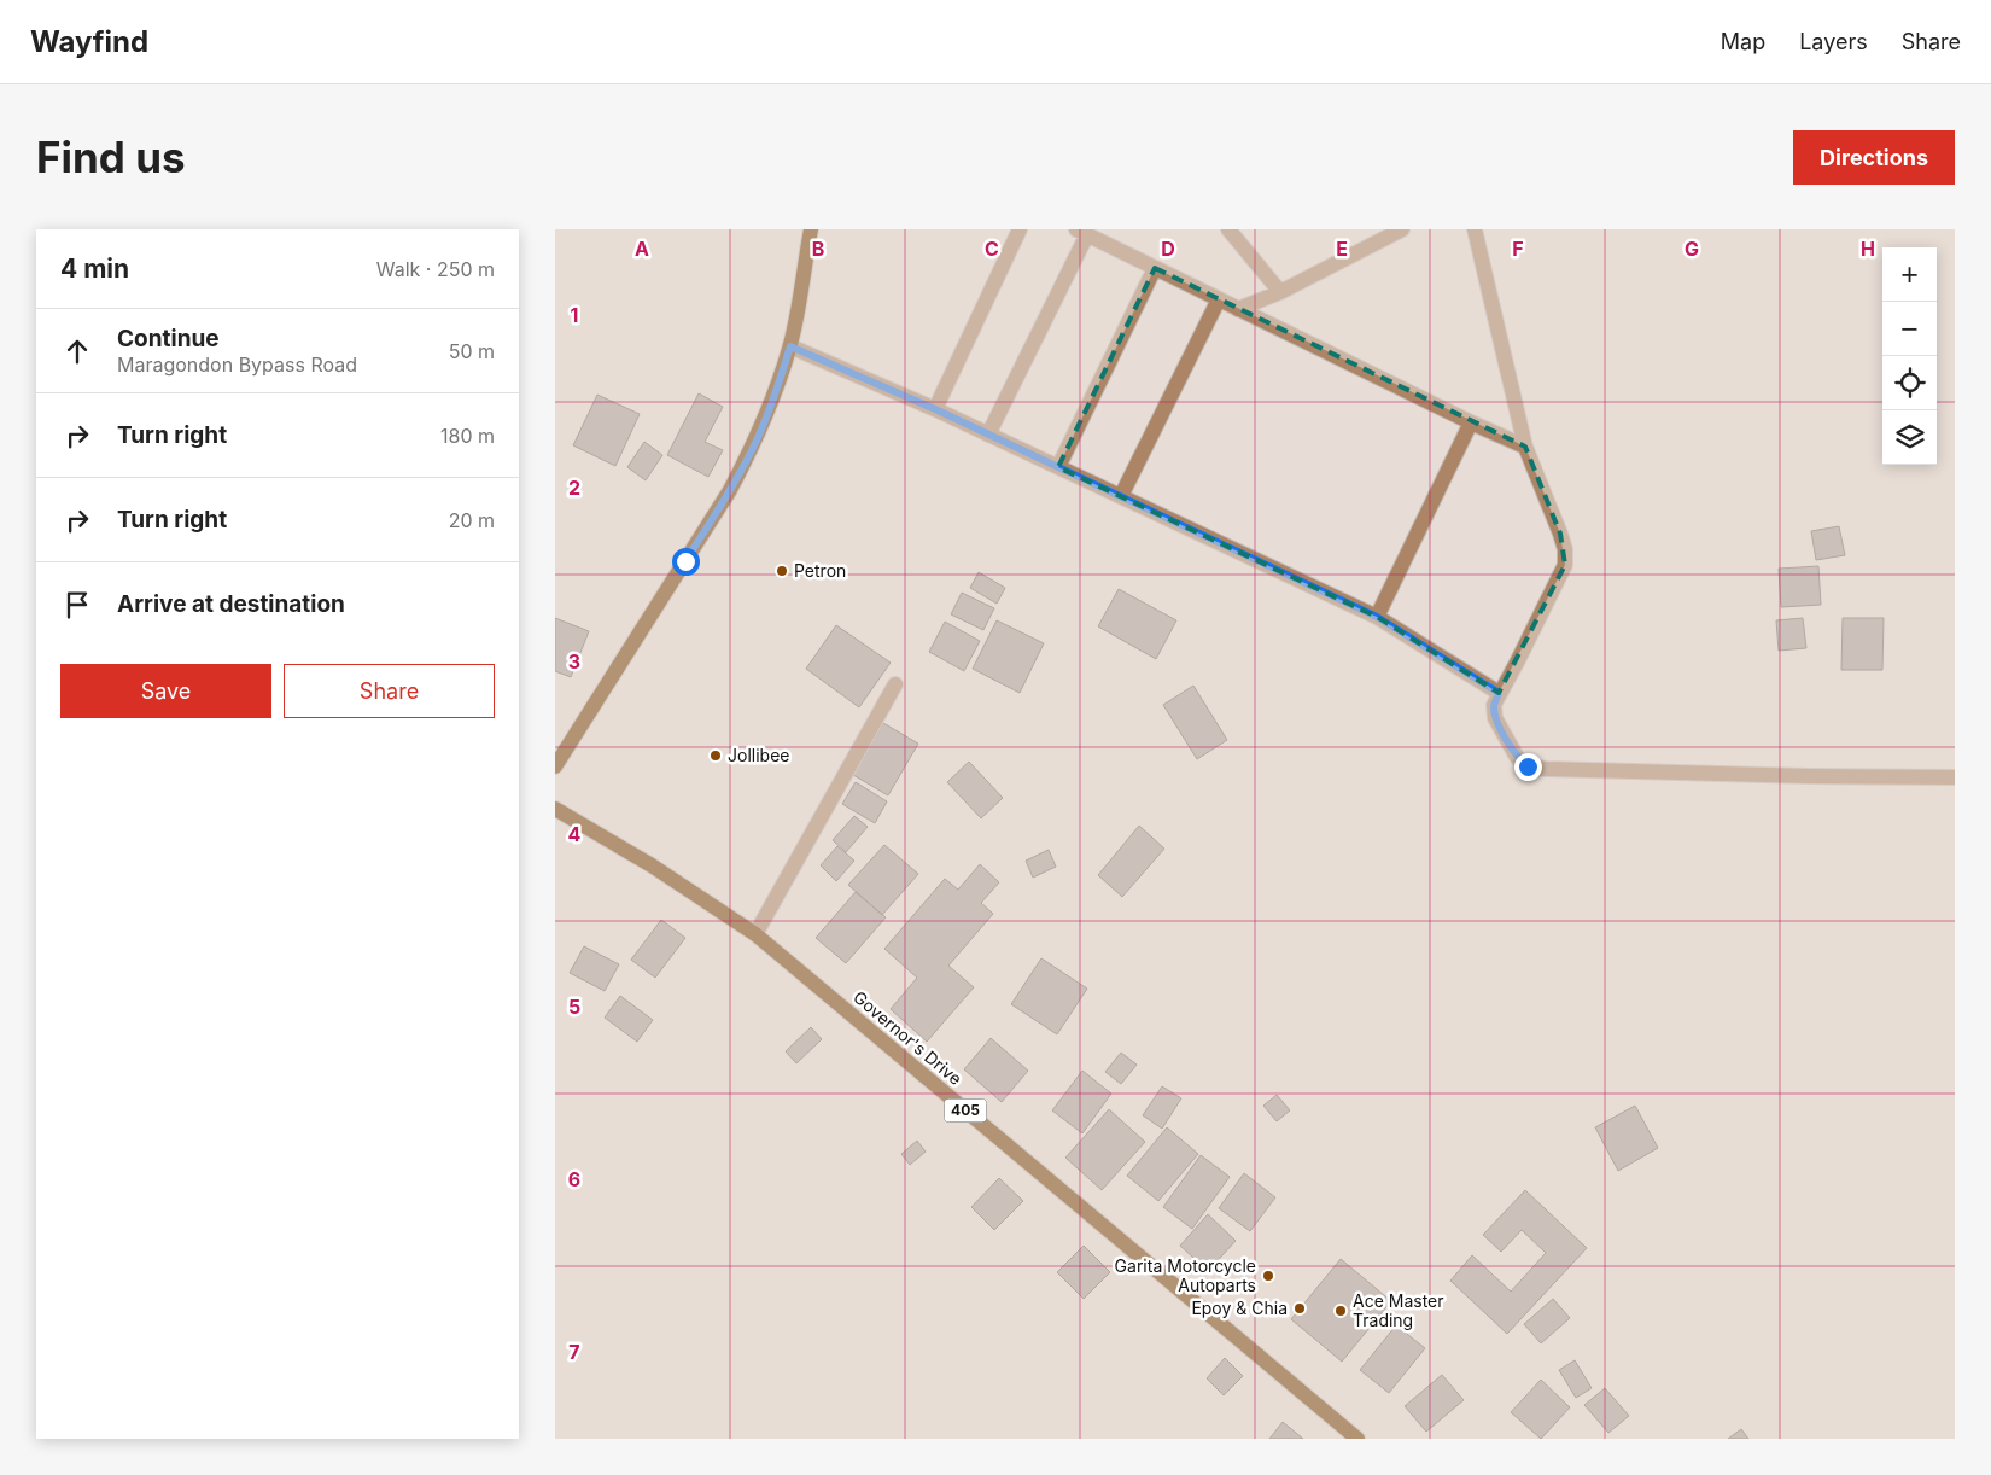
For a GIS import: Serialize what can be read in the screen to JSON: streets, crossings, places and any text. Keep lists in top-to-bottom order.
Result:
{
  "streets": {
    "main road": ["Governor's Drive", "405"]
  },
  "places": [
    "Petron",
    "Jollibee",
    "Garita Motorcycle Autoparts",
    "Epoy & Chia",
    "Ace Master Trading"
  ],
  "page": {
    "header": "Wayfind",
    "nav": ["Map", "Layers", "Share"],
    "buttons": [
      "Directions",
      ["Save", "Share"]
    ],
    "title": "Find us",
    "heading": ["4 min", "Walk · 250 m"],
    "map_buttons": ["+", "−"],
    "list": [
      ["Continue", "Maragondon Bypass Road", "50 m"],
      ["Turn right", "180 m"],
      ["Turn right", "20 m"],
      "Arrive at destination"
    ]
  },
  "grid": {
    "columns": [
      "A",
      "B",
      "C",
      "D",
      "E",
      "F",
      "G",
      "H"
    ],
    "rows": [
      "1",
      "2",
      "3",
      "4",
      "5",
      "6",
      "7"
    ]
  }
}
